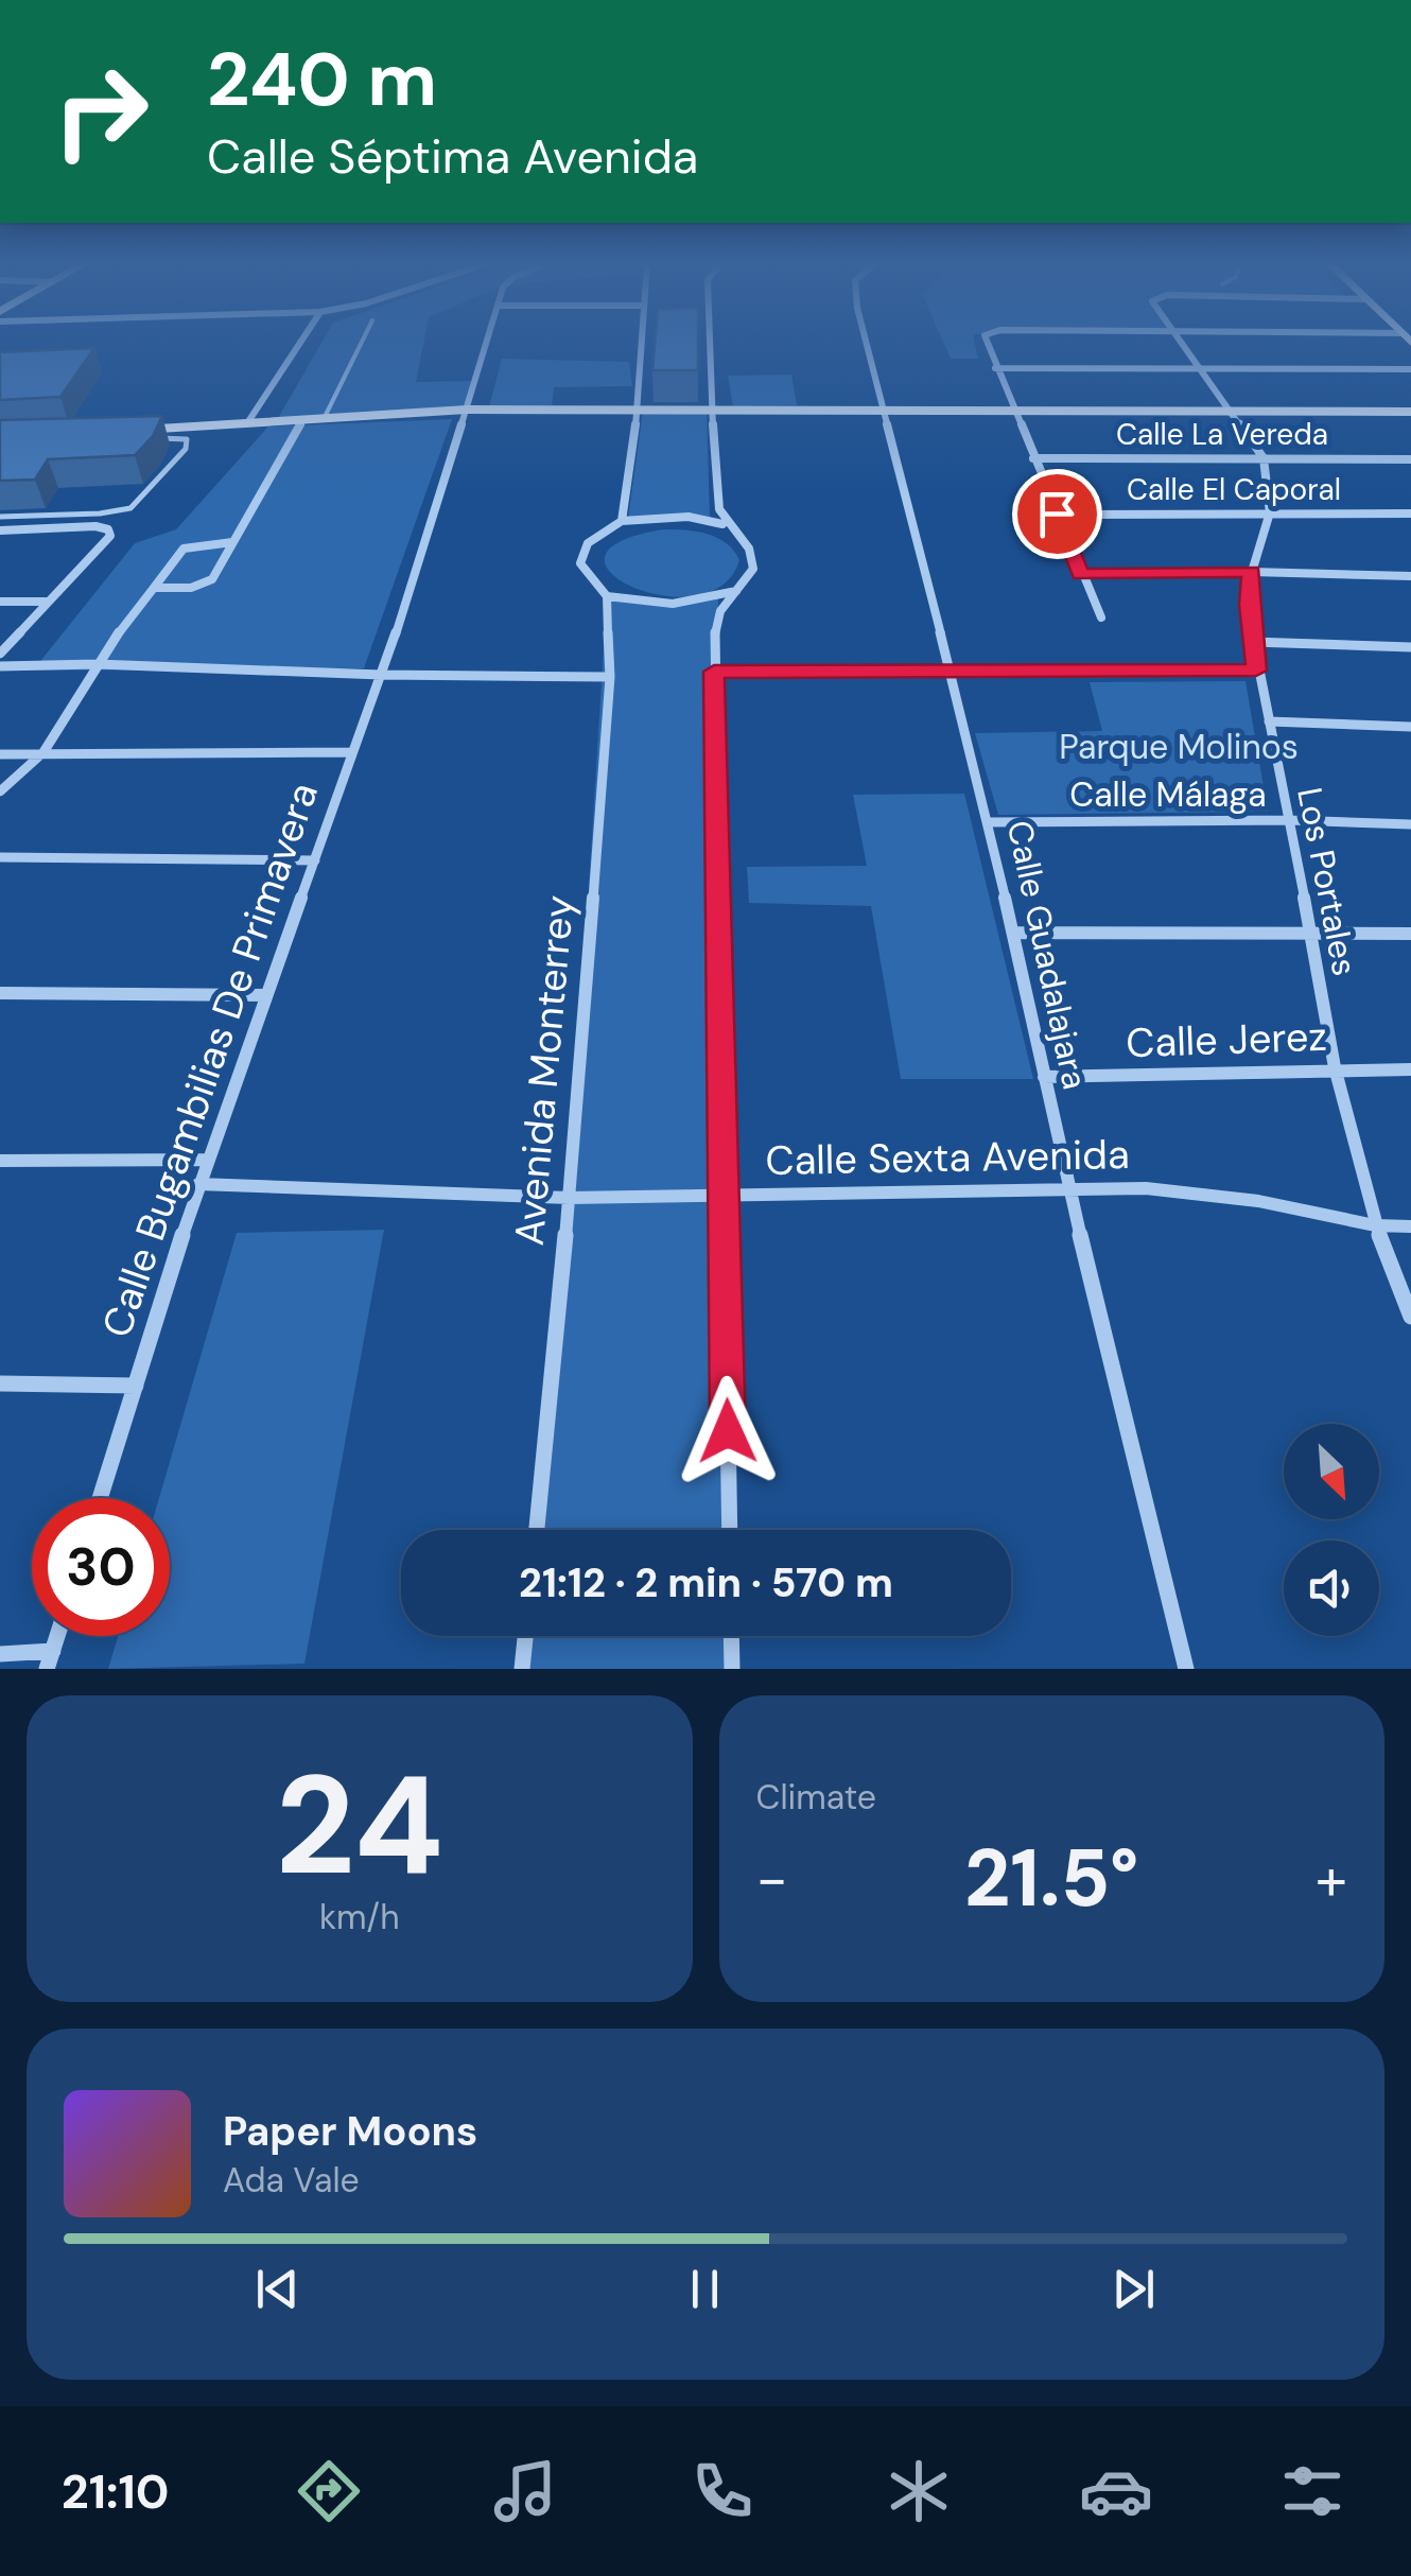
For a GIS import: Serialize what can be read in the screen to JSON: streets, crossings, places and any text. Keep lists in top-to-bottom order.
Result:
{
  "streets": {
    "street": [
      "Calle La Vereda",
      "Calle El Caporal",
      "Calle Málaga",
      "Los Portales",
      "Calle Guadalajara",
      "Calle Jerez",
      "Calle Bugambilias De Primavera",
      "Avenida Monterrey",
      "Calle Sexta Avenida"
    ]
  },
  "crossings": [
    ["Calle La Vereda", "Los Portales"],
    ["Calle El Caporal", "Los Portales"],
    ["Calle Málaga", "Los Portales"],
    ["Calle Málaga", "Calle Guadalajara"],
    ["Los Portales", "Calle Jerez"],
    ["Los Portales", "Calle Sexta Avenida"],
    ["Calle Guadalajara", "Calle Jerez"],
    ["Calle Guadalajara", "Calle Sexta Avenida"],
    ["Calle Bugambilias De Primavera", "Calle Sexta Avenida"],
    ["Avenida Monterrey", "Calle Sexta Avenida"]
  ],
  "parks": ["Parque Molinos"],
  "north": "bottom right",
  "page": {
    "turn": ["240 m", "Calle Séptima Avenida"],
    "limit": "30",
    "trip": "21:12 · 2 min · 570 m",
    "tile": [
      ["24", "km/h"],
      "Climate"
    ],
    "heat": ["−", "21.5°", "+"],
    "song": ["Paper Moons", "Ada Vale"],
    "tabs": "21:10"
  }
}
